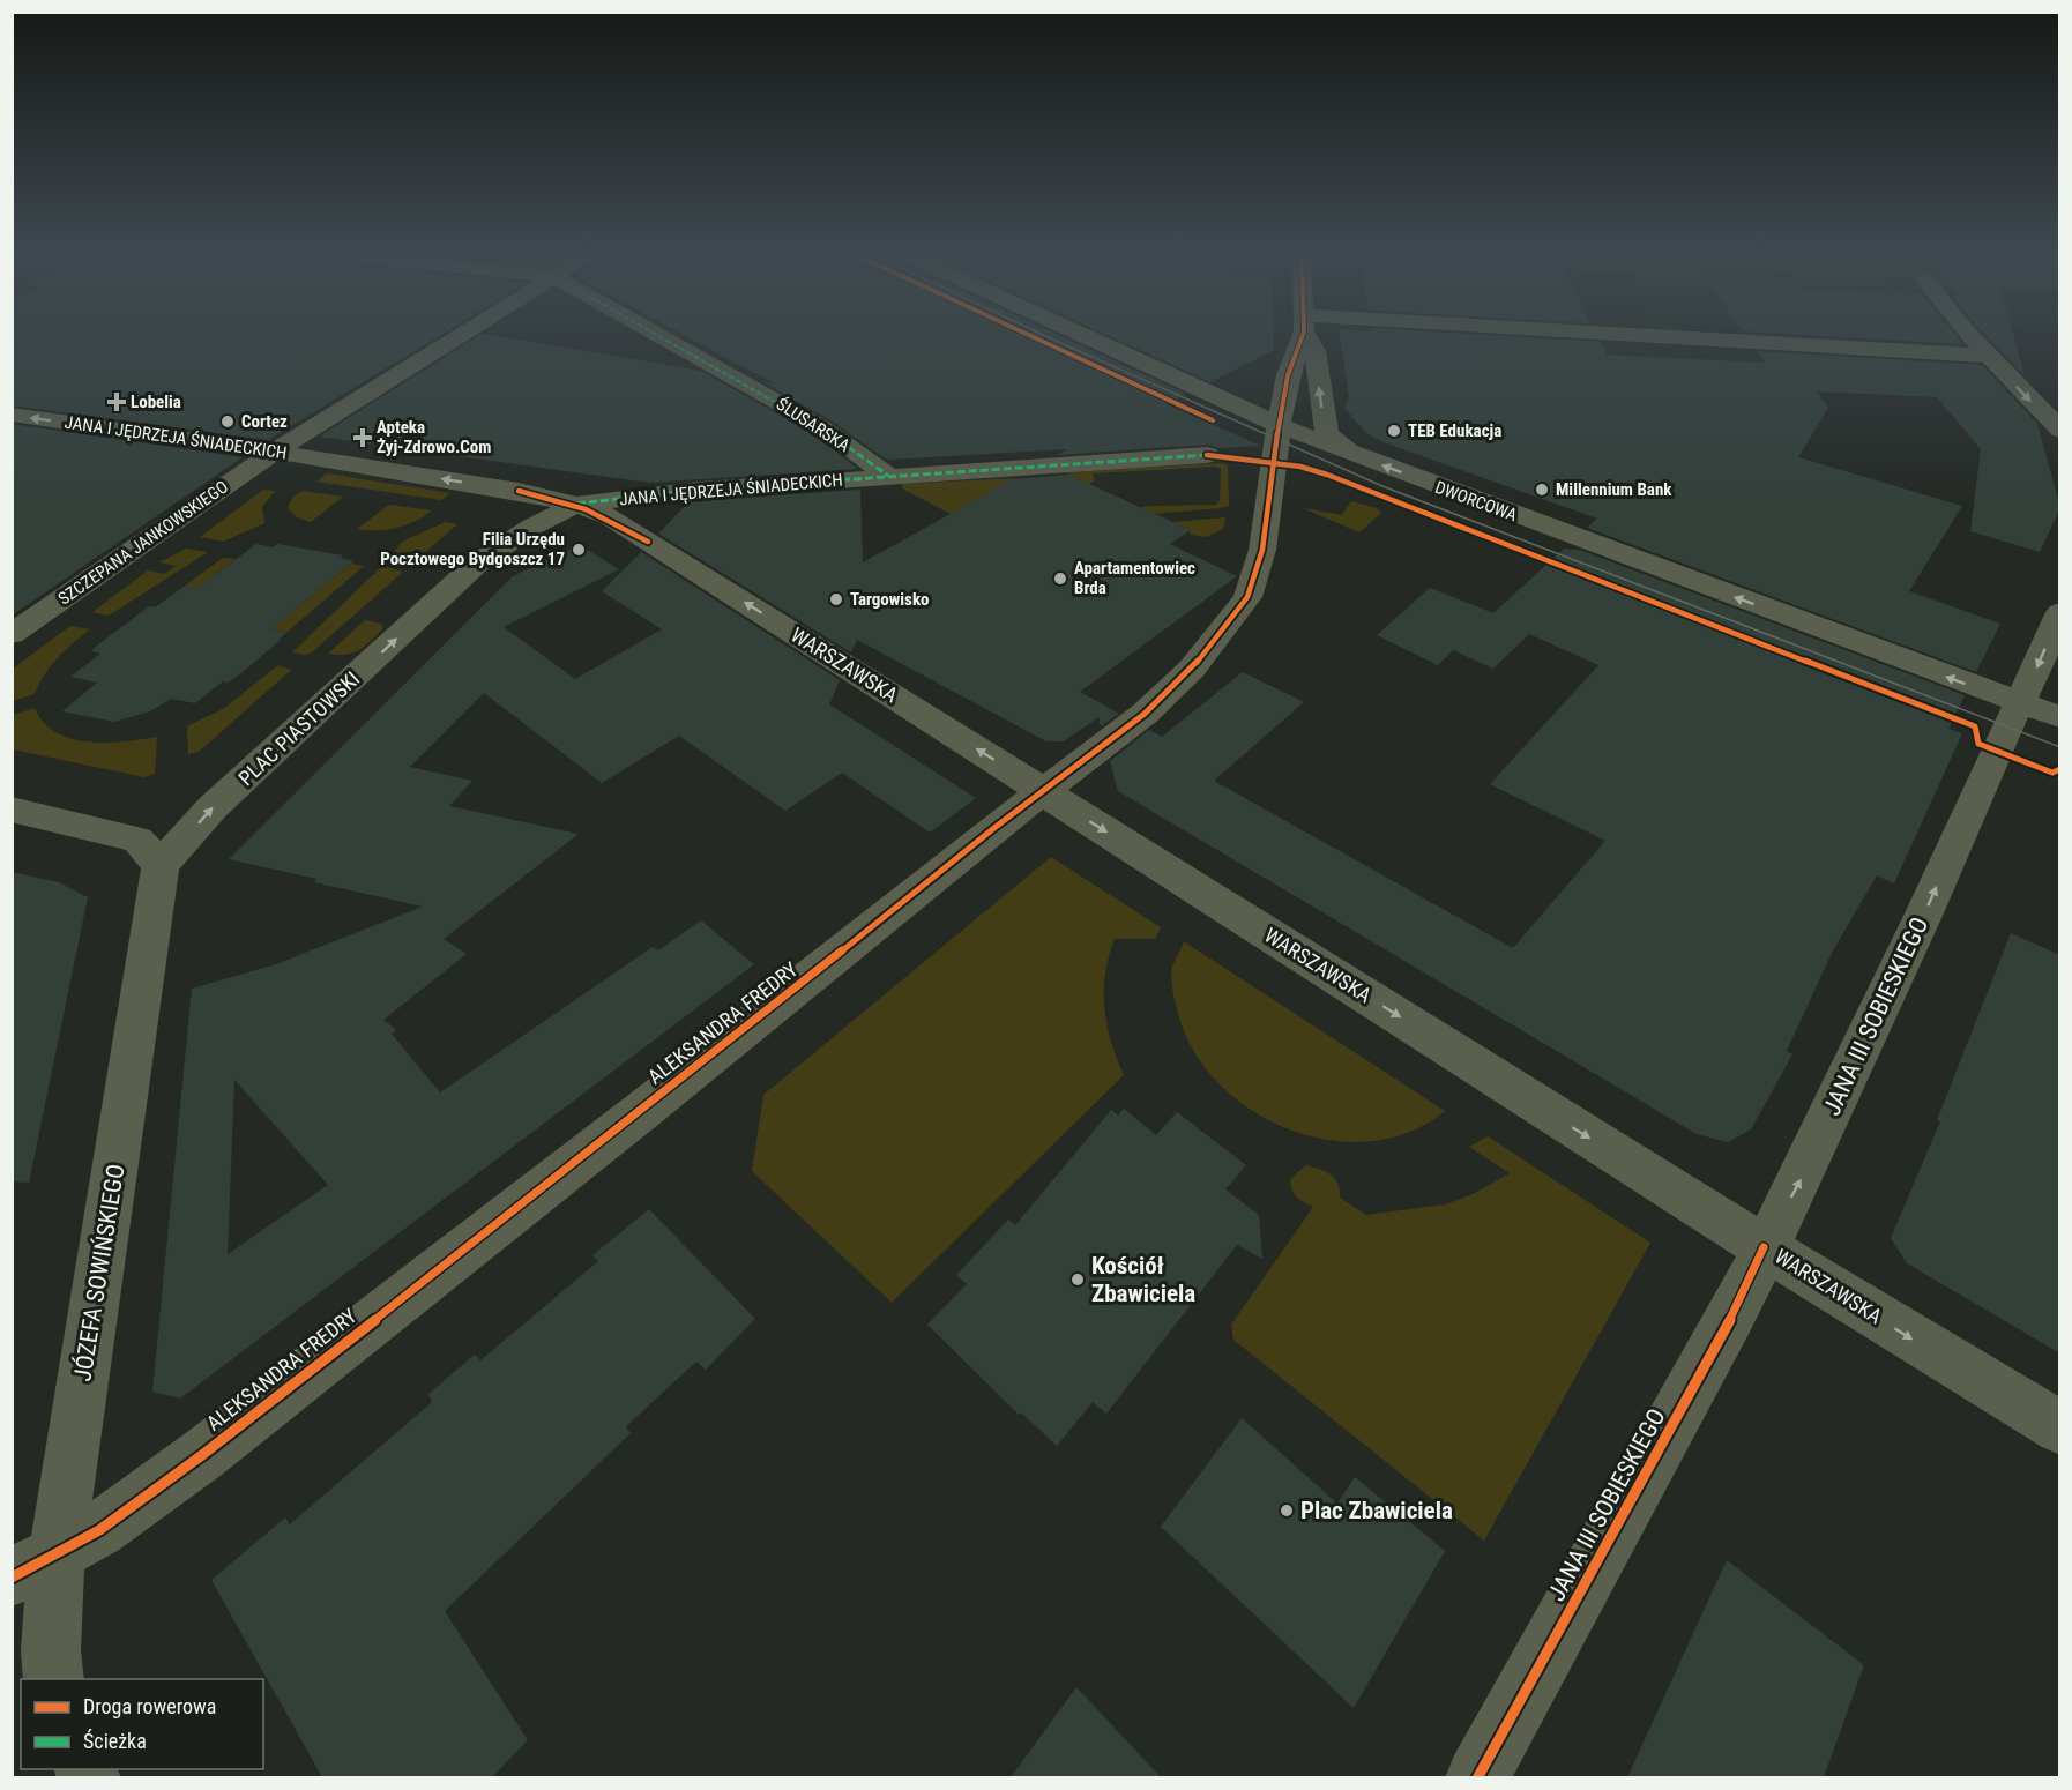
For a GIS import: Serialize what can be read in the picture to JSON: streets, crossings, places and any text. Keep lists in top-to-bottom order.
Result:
{
  "streets": {
    "street": [
      "ŚLUSARSKA",
      "JANA I JĘDRZEJA ŚNIADECKICH",
      "DWORCOWA",
      "SZCZEPANA JANKOWSKIEGO",
      "WARSZAWSKA",
      "PLAC PIASTOWSKI",
      "JANA III SOBIESKIEGO",
      "ALEKSANDRA FREDRY",
      "JÓZEFA SOWIŃSKIEGO"
    ]
  },
  "crossings": [
    ["ŚLUSARSKA", "JANA I JĘDRZEJA ŚNIADECKICH"],
    ["JANA I JĘDRZEJA ŚNIADECKICH", "SZCZEPANA JANKOWSKIEGO"],
    ["JANA I JĘDRZEJA ŚNIADECKICH", "WARSZAWSKA"],
    ["JANA I JĘDRZEJA ŚNIADECKICH", "PLAC PIASTOWSKI"],
    ["DWORCOWA", "JANA III SOBIESKIEGO"],
    ["DWORCOWA", "ALEKSANDRA FREDRY"],
    ["WARSZAWSKA", "PLAC PIASTOWSKI"],
    ["WARSZAWSKA", "JANA III SOBIESKIEGO"],
    ["WARSZAWSKA", "ALEKSANDRA FREDRY"],
    ["PLAC PIASTOWSKI", "JÓZEFA SOWIŃSKIEGO"],
    ["ALEKSANDRA FREDRY", "JÓZEFA SOWIŃSKIEGO"]
  ],
  "one_way": ["JANA I JĘDRZEJA ŚNIADECKICH", "PLAC PIASTOWSKI"],
  "places": {
    "health": ["Lobelia", "Apteka Żyj-Zdrowo.Com"],
    "other": [
      "Cortez",
      "TEB Edukacja",
      "Millennium Bank",
      "Filia Urzędu Pocztowego Bydgoszcz 17",
      "Apartamentowiec Brda",
      "Targowisko",
      "Kościół Zbawiciela",
      "Plac Zbawiciela"
    ]
  },
  "legend": ["Droga rowerowa", "Ścieżka"]
}
